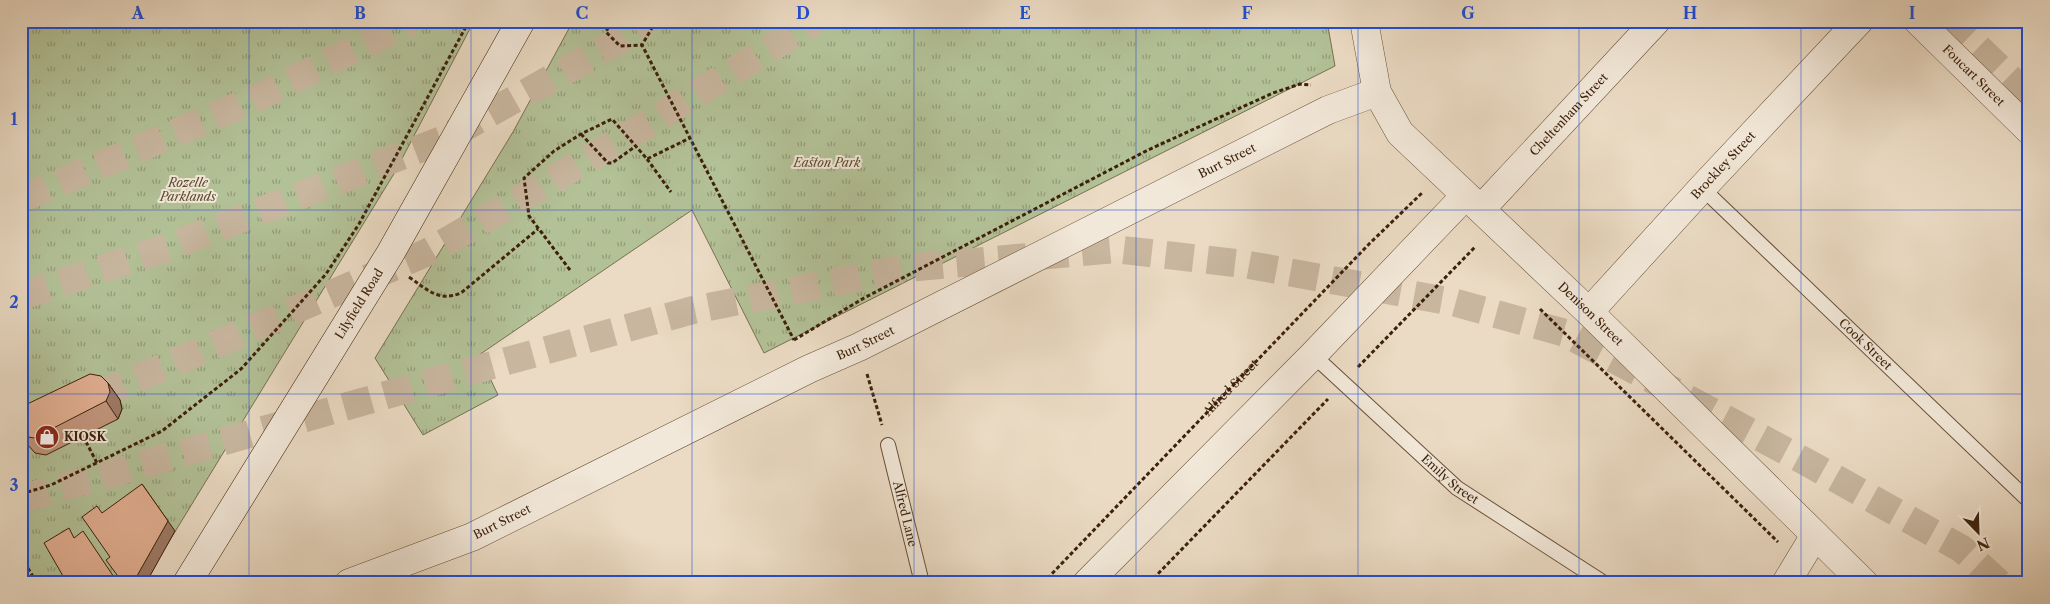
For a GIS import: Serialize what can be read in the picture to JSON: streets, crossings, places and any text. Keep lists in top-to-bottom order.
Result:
{
  "streets": {
    "street": [
      "Foucart Street",
      "Cheltenham Street",
      "Burt Street",
      "Brockley Street",
      "Lilyfield Road",
      "Denison Street"
    ],
    "lane": ["Cook Street", "Emily Street", "Alfred Lane"],
    "path": ["Alfred Street"]
  },
  "crossings": [
    ["Cheltenham Street", "Denison Street"],
    ["Burt Street", "Denison Street"],
    ["Brockley Street", "Denison Street"],
    ["Brockley Street", "Cook Street"]
  ],
  "parks": ["Easton Park", "Rozelle Parklands"],
  "places": {
    "shop": ["KIOSK"]
  },
  "north": "bottom right",
  "grid": {
    "columns": [
      "A",
      "B",
      "C",
      "D",
      "E",
      "F",
      "G",
      "H",
      "I"
    ],
    "rows": ["1", "2", "3"]
  }
}
